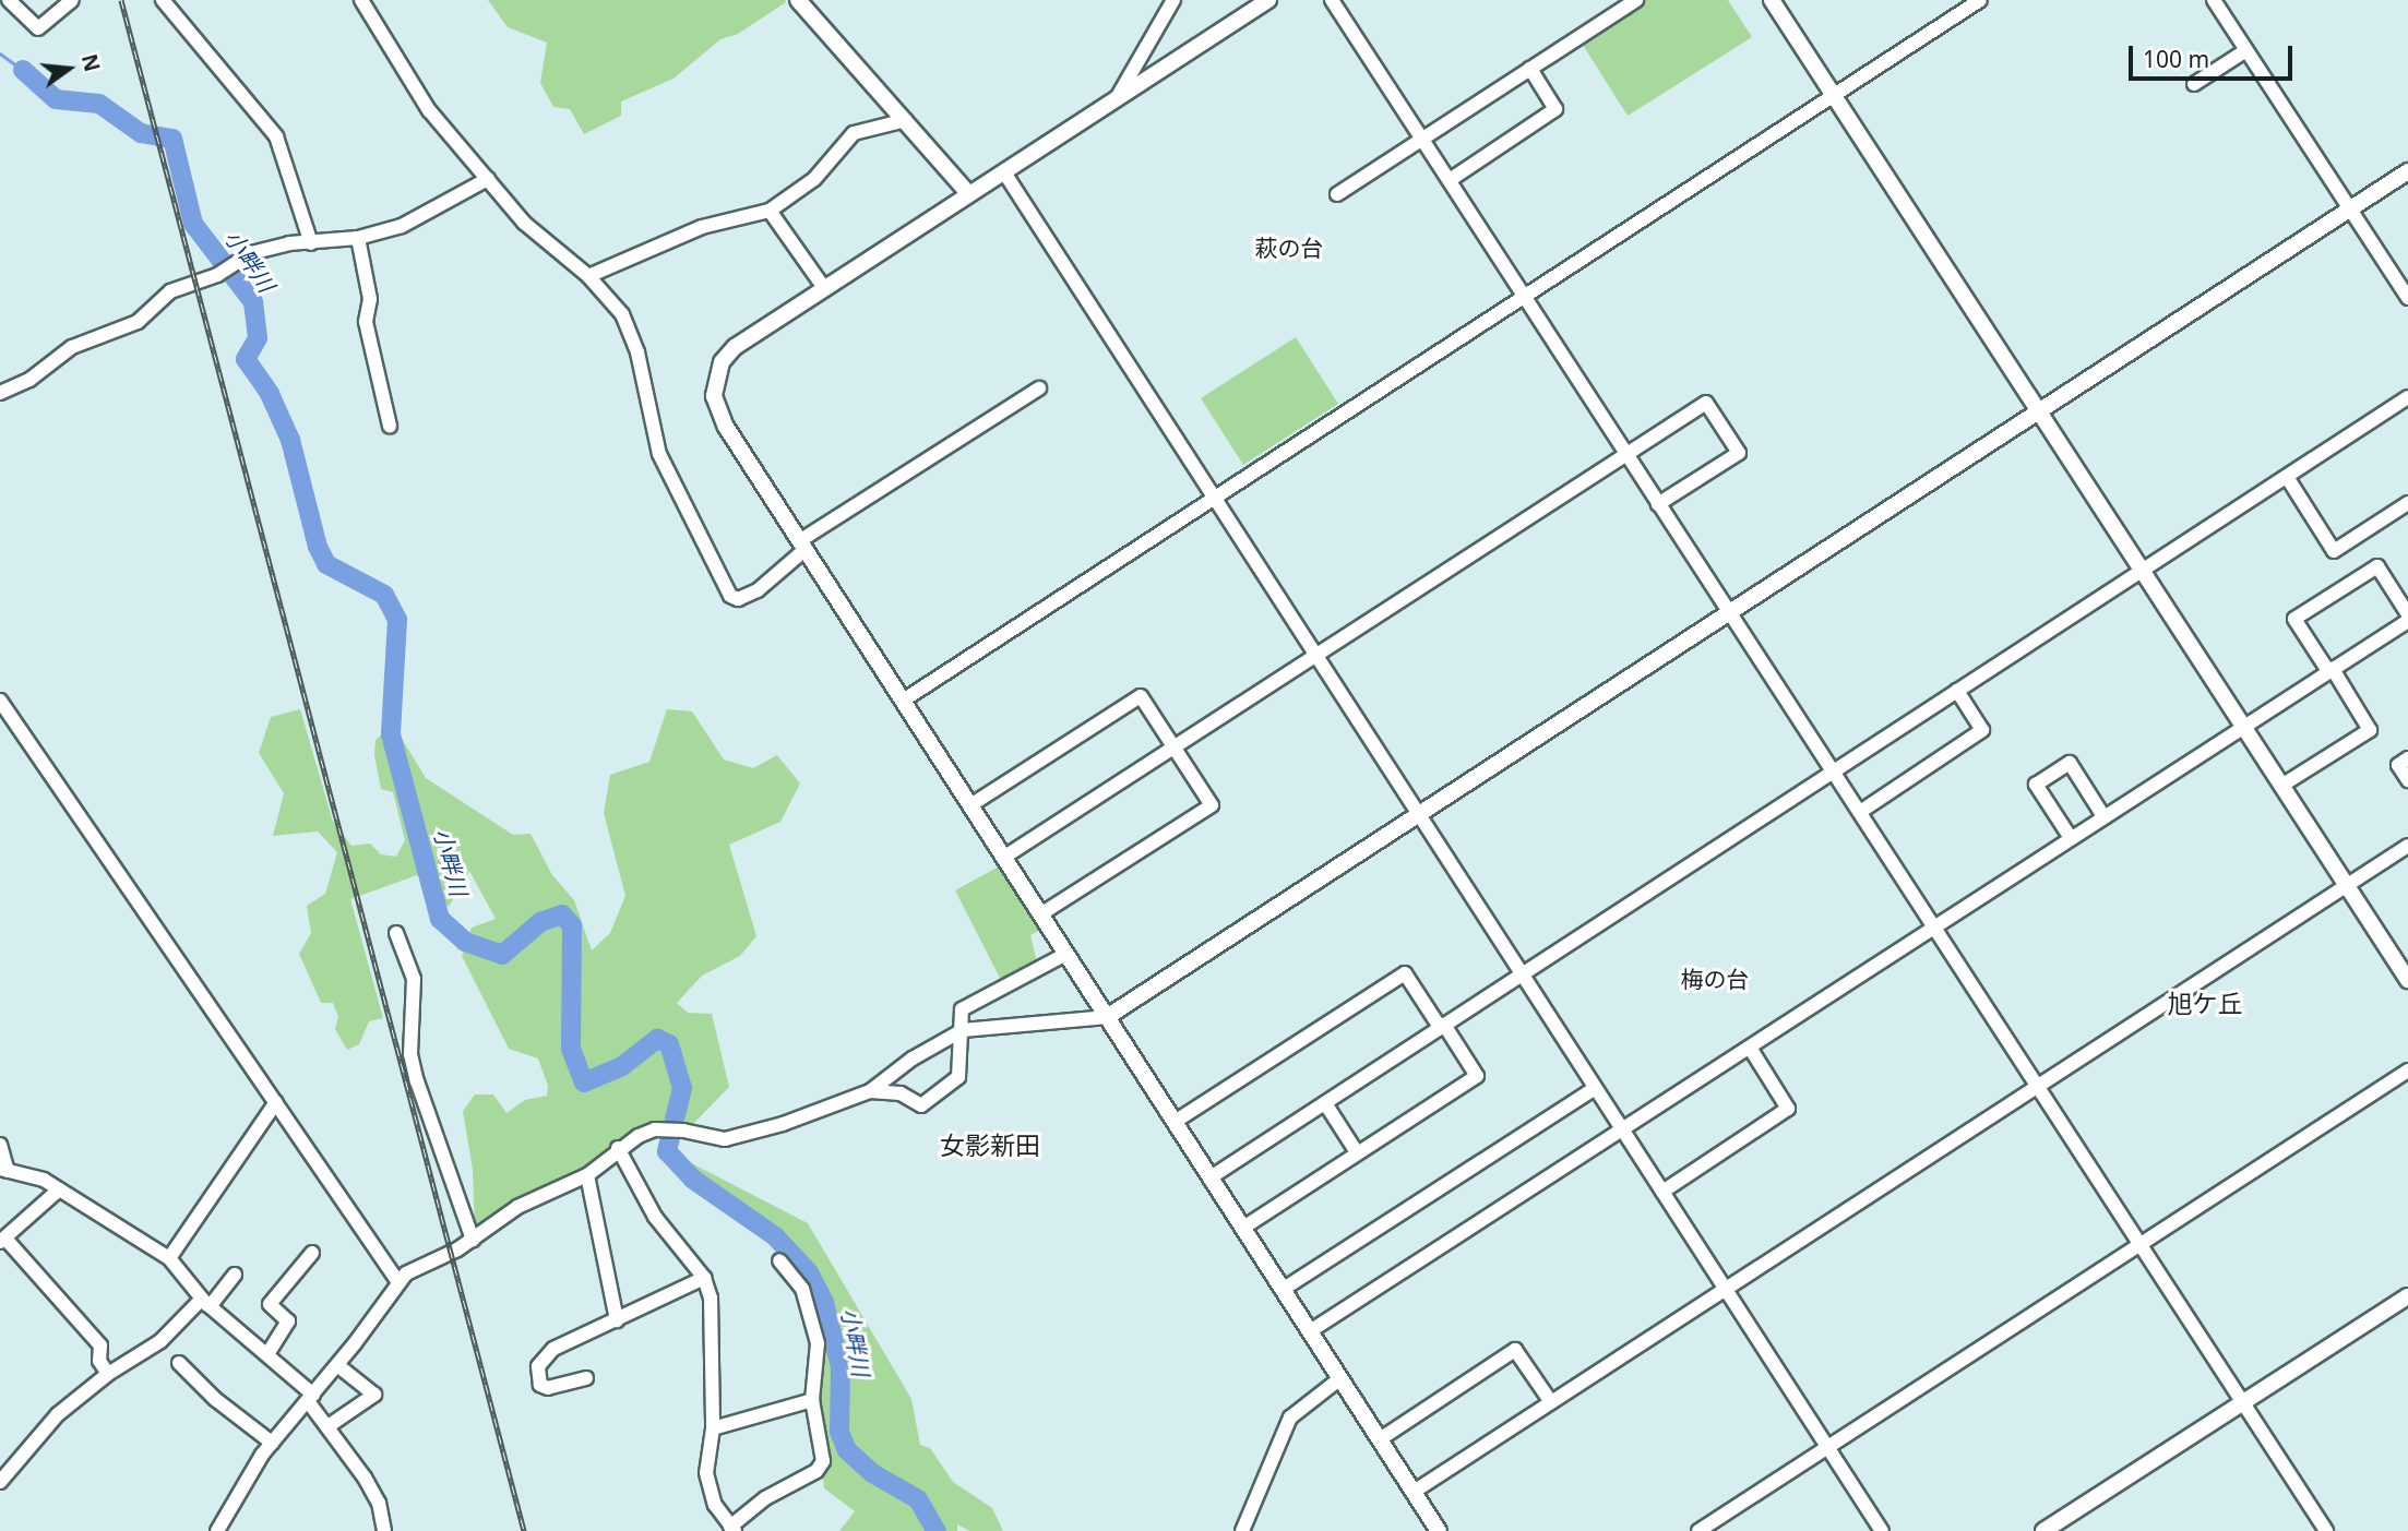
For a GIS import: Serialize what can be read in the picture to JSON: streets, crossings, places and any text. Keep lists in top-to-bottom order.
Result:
{
  "districts": [
    "萩の台",
    "梅の台",
    "旭ケ丘",
    "女影新田"
  ],
  "water": ["小畔川"],
  "scale_bar": "100 m",
  "north": "right"
}
